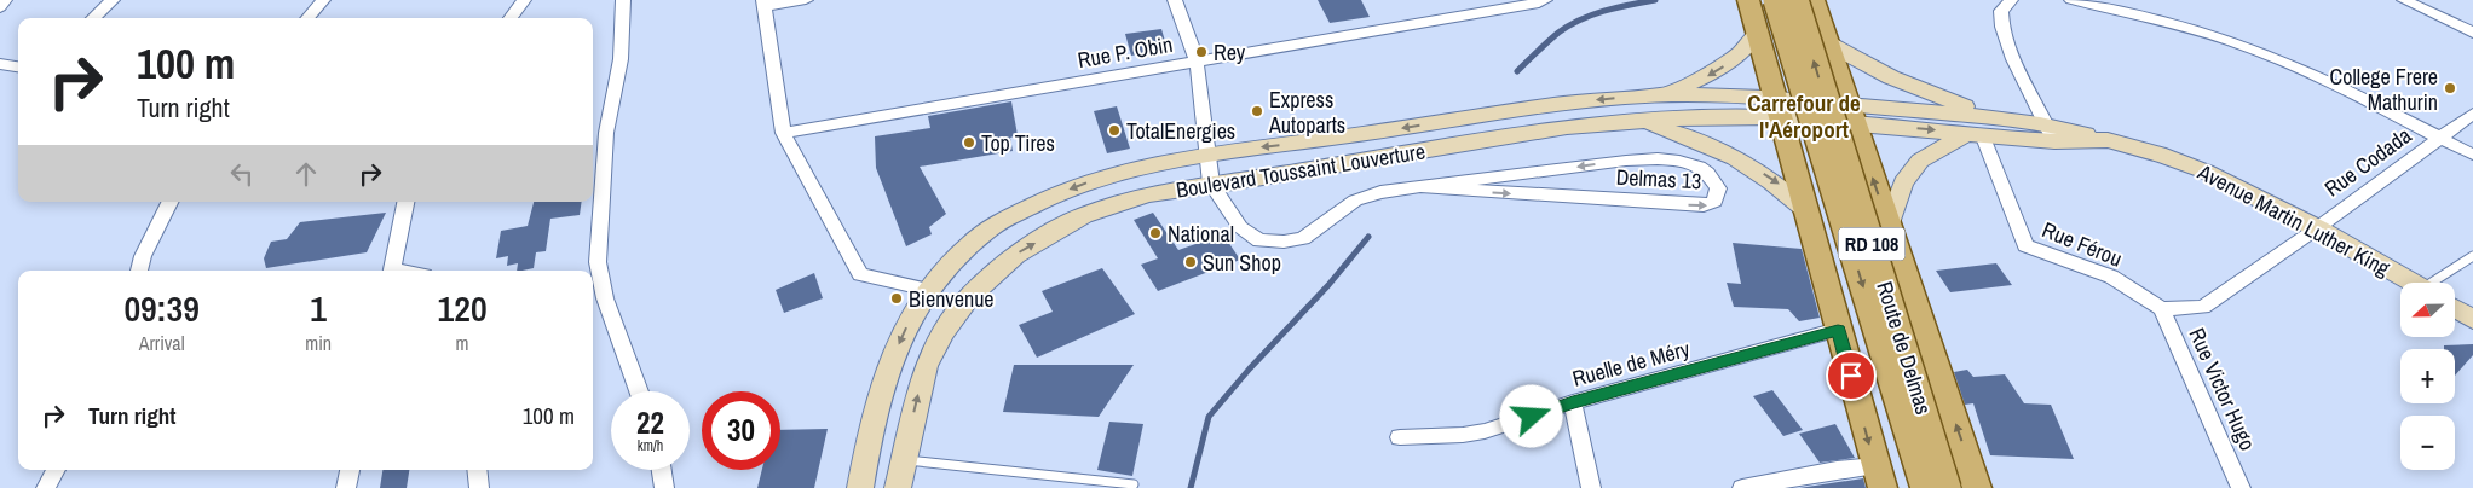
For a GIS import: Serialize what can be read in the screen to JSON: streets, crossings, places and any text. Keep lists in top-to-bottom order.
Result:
{
  "streets": {
    "main road": [
      "Boulevard Toussaint Louverture",
      "Avenue Martin Luther King",
      "RD 108",
      "Route de Delmas"
    ],
    "street": [
      "Rue P. Obin",
      "Rue Codada",
      "Delmas 13",
      "Rue Férou",
      "Ruelle de Méry",
      "Rue Victor Hugo"
    ]
  },
  "crossings": [
    ["Rue Codada", "Avenue Martin Luther King"],
    ["Rue Codada", "Rue Férou"],
    ["Rue Codada", "Rue Victor Hugo"],
    ["Boulevard Toussaint Louverture", "Delmas 13"],
    ["Boulevard Toussaint Louverture", "Avenue Martin Luther King"],
    ["Avenue Martin Luther King", "Rue Férou"],
    ["Rue Férou", "Rue Victor Hugo"]
  ],
  "districts": ["Carrefour de l'Aéroport"],
  "places": [
    "Rey",
    "College Frere Mathurin",
    "Express Autoparts",
    "TotalEnergies",
    "Top Tires",
    "National",
    "Sun Shop",
    "Bienvenue"
  ],
  "north": "left",
  "page": {
    "turn": ["100 m", "Turn right"],
    "eta": [
      "09:39",
      "Arrival",
      "1",
      "min",
      "120",
      "m"
    ],
    "map_buttons": ["+", "−"],
    "list": [
      {
        "name": "Turn right",
        "value": "100 m"
      }
    ],
    "speed": "22 km/h",
    "limit": "30"
  }
}
